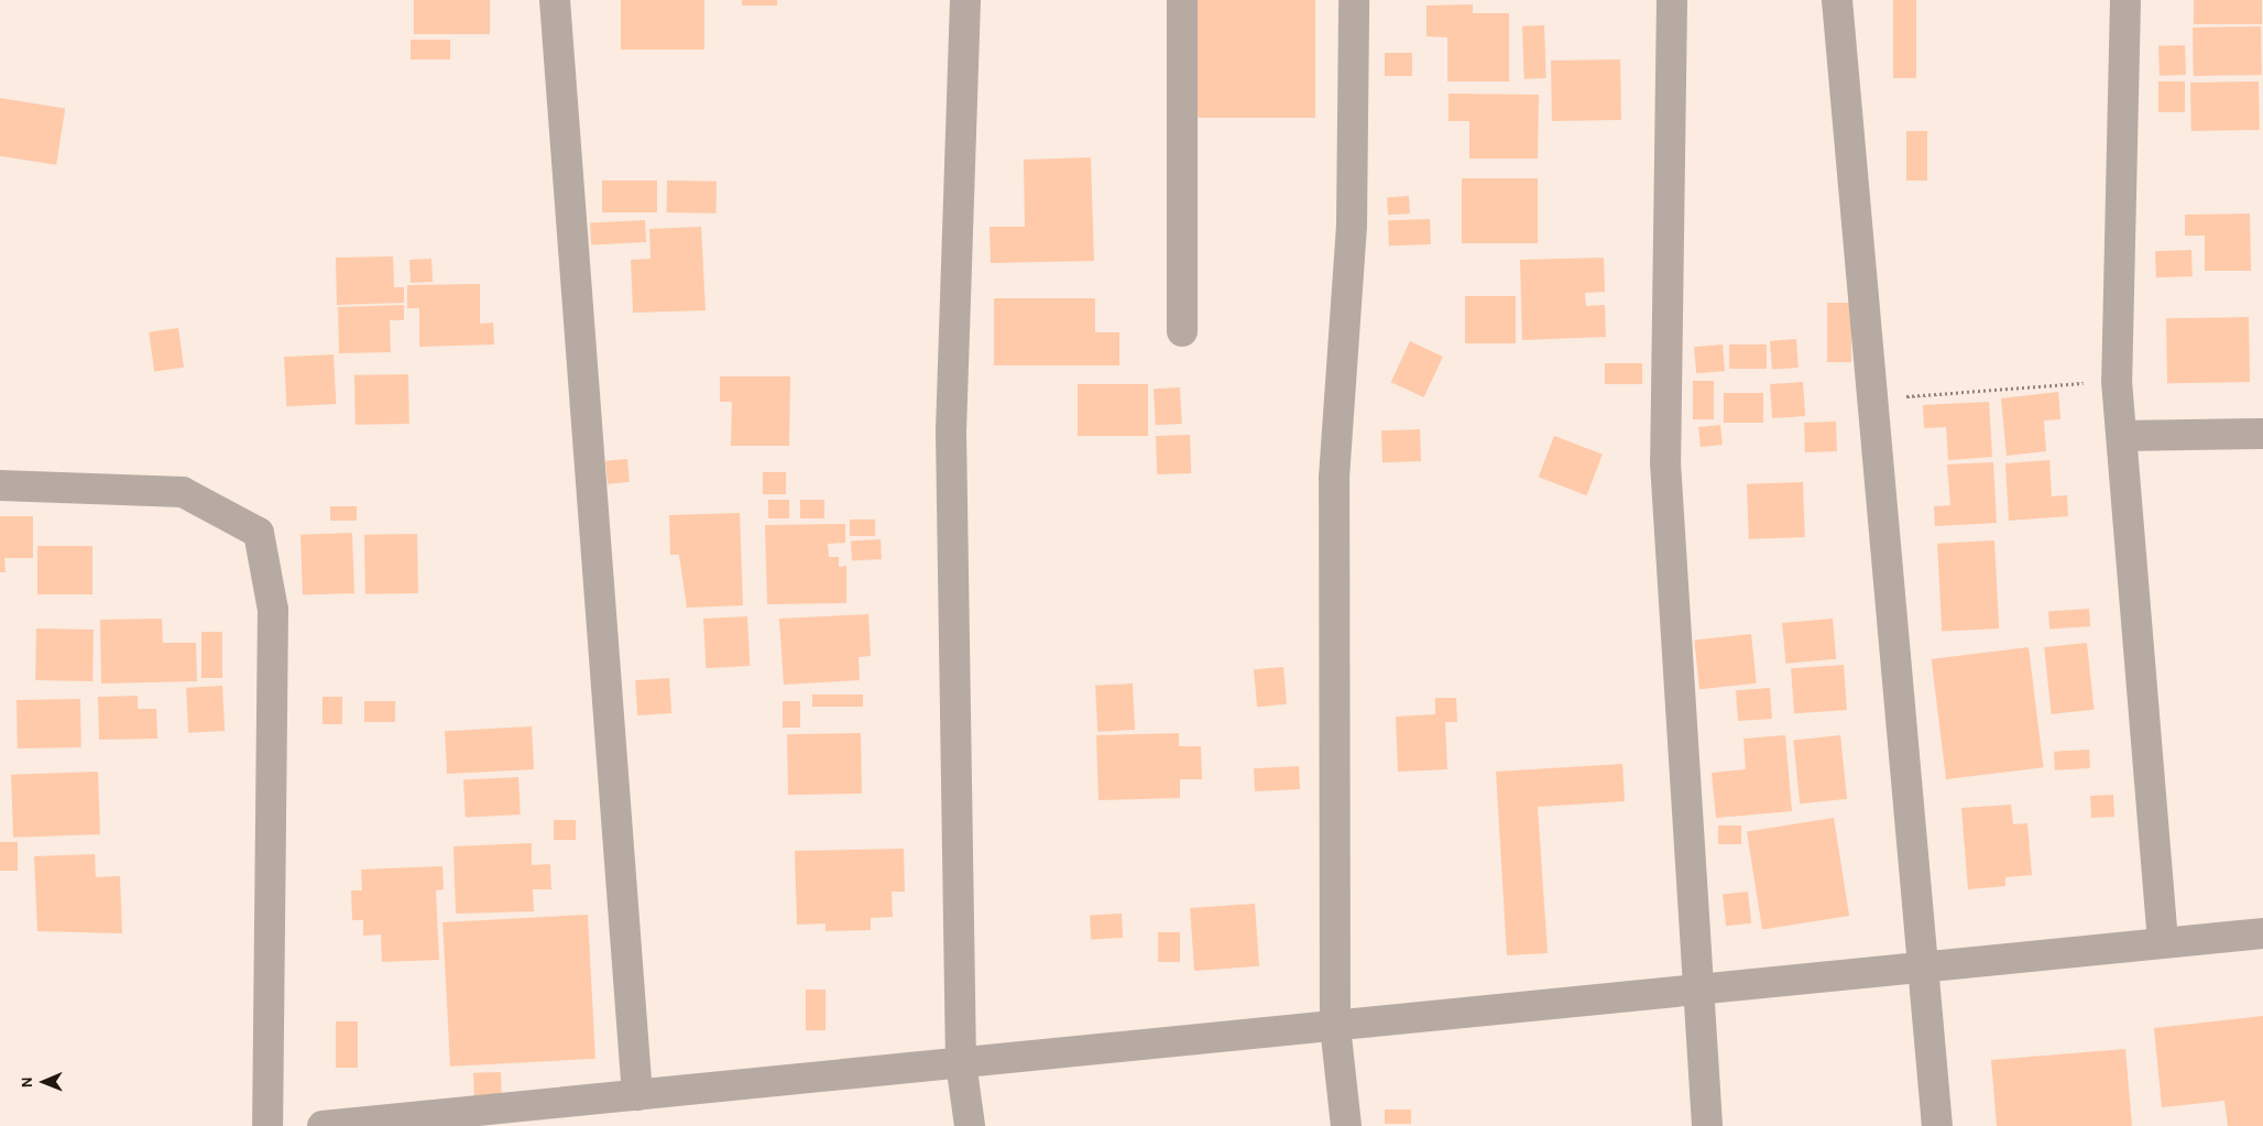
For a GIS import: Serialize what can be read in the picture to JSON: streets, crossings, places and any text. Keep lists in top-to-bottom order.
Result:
{
  "north": "left"
}
